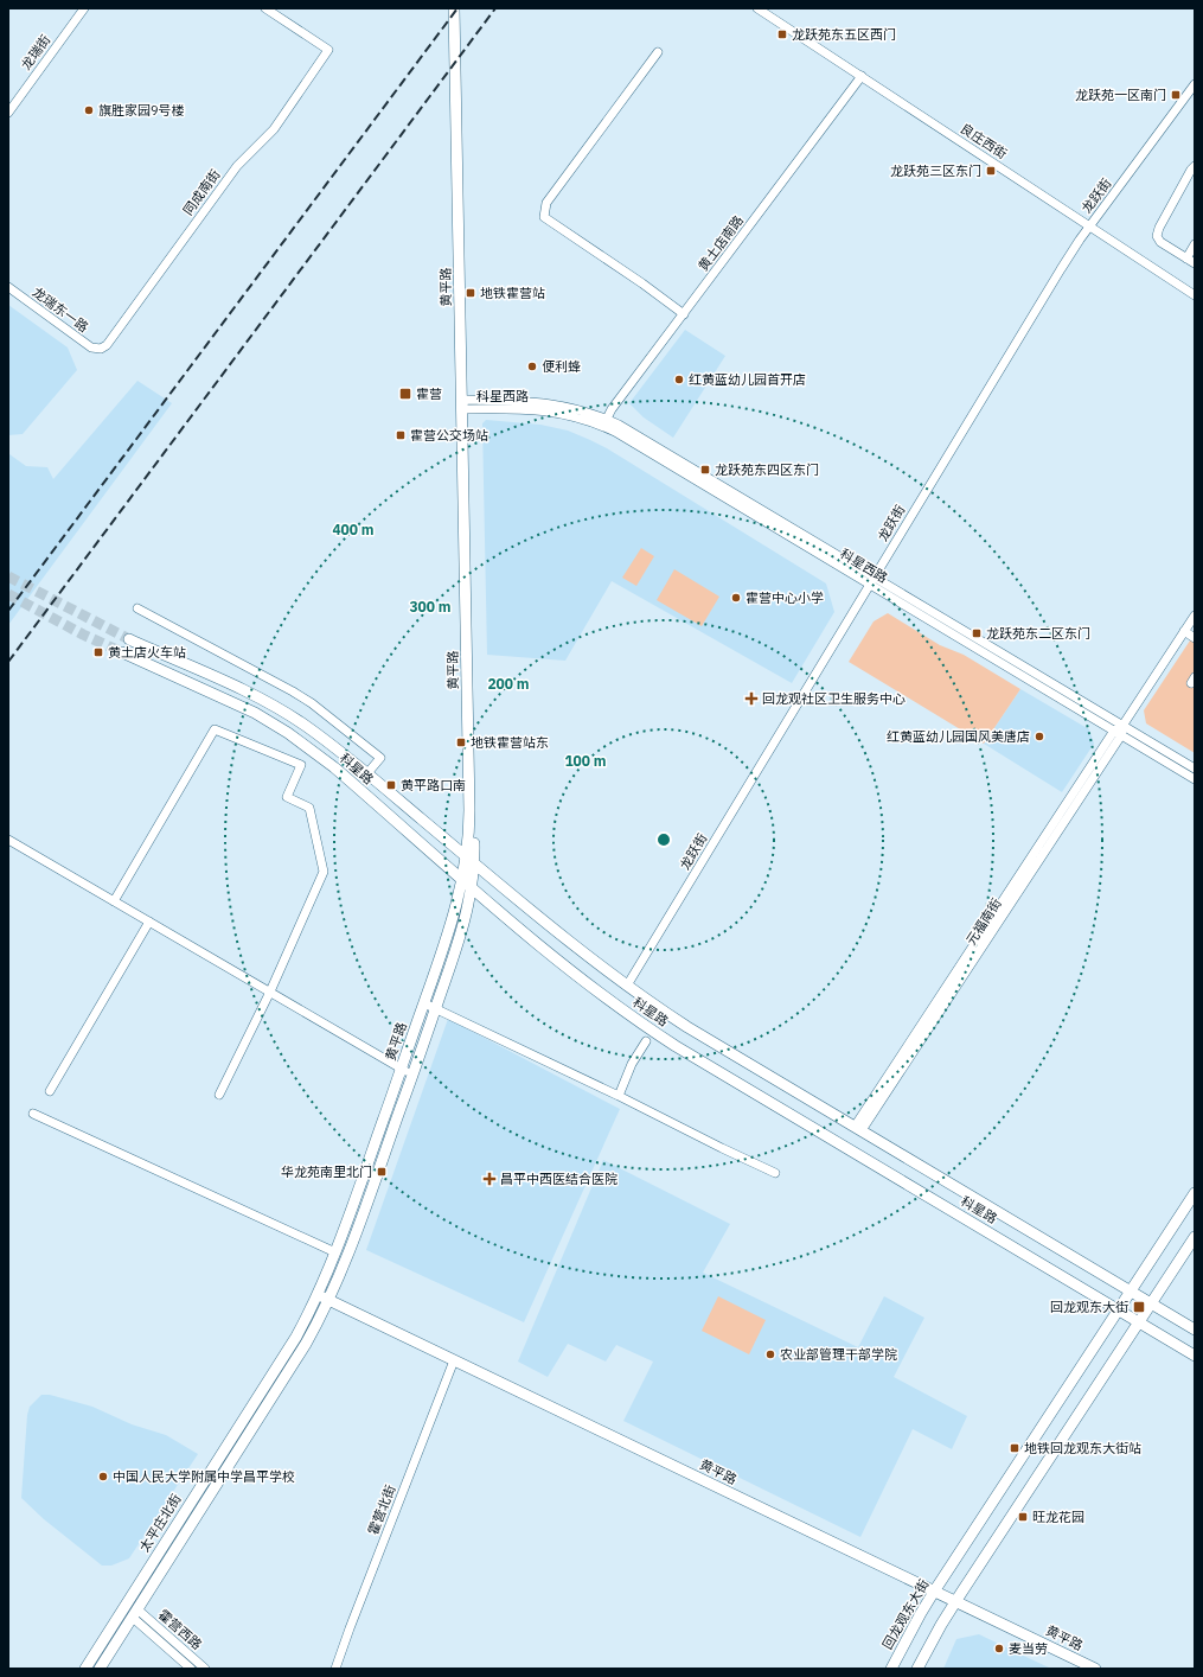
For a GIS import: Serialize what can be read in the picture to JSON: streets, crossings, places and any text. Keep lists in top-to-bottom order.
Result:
{
  "streets": {
    "main road": [
      "黄平路",
      "科星路",
      "太平庄北街",
      "回龙观东大街"
    ],
    "street": [
      "龙瑞街",
      "良庄西街",
      "同成南街",
      "龙跃街",
      "黄土店南路",
      "龙瑞东一路",
      "科星西路",
      "元福南街",
      "霍营北街",
      "霍营西路"
    ]
  },
  "crossings": [
    ["良庄西街", "龙跃街"],
    ["良庄西街", "黄土店南路"],
    ["同成南街", "龙瑞东一路"],
    ["龙跃街", "科星西路"],
    ["龙跃街", "科星路"],
    ["黄土店南路", "科星西路"],
    ["黄平路", "科星西路"],
    ["黄平路", "科星路"],
    ["黄平路", "霍营北街"],
    ["黄平路", "太平庄北街"],
    ["黄平路", "回龙观东大街"],
    ["科星西路", "元福南街"],
    ["科星路", "元福南街"],
    ["科星路", "回龙观东大街"],
    ["太平庄北街", "霍营西路"]
  ],
  "places": {
    "transit": [
      "龙跃苑东五区西门",
      "龙跃苑一区南门",
      "龙跃苑三区东门",
      "地铁霍营站",
      "霍营",
      "霍营公交场站",
      "龙跃苑东四区东门",
      "龙跃苑东二区东门",
      "黄土店火车站",
      "地铁霍营站东",
      "黄平路口南",
      "华龙苑南里北门",
      "回龙观东大街",
      "地铁回龙观东大街站",
      "旺龙花园"
    ],
    "other": [
      "旗胜家园9号楼",
      "便利蜂",
      "红黄蓝幼儿园首开店",
      "霍营中心小学",
      "红黄蓝幼儿园国风美唐店",
      "农业部管理干部学院",
      "中国人民大学附属中学昌平学校",
      "麦当劳"
    ],
    "health": ["回龙观社区卫生服务中心", "昌平中西医结合医院"]
  },
  "rings": [
    "400 m",
    "300 m",
    "200 m",
    "100 m"
  ]
}
